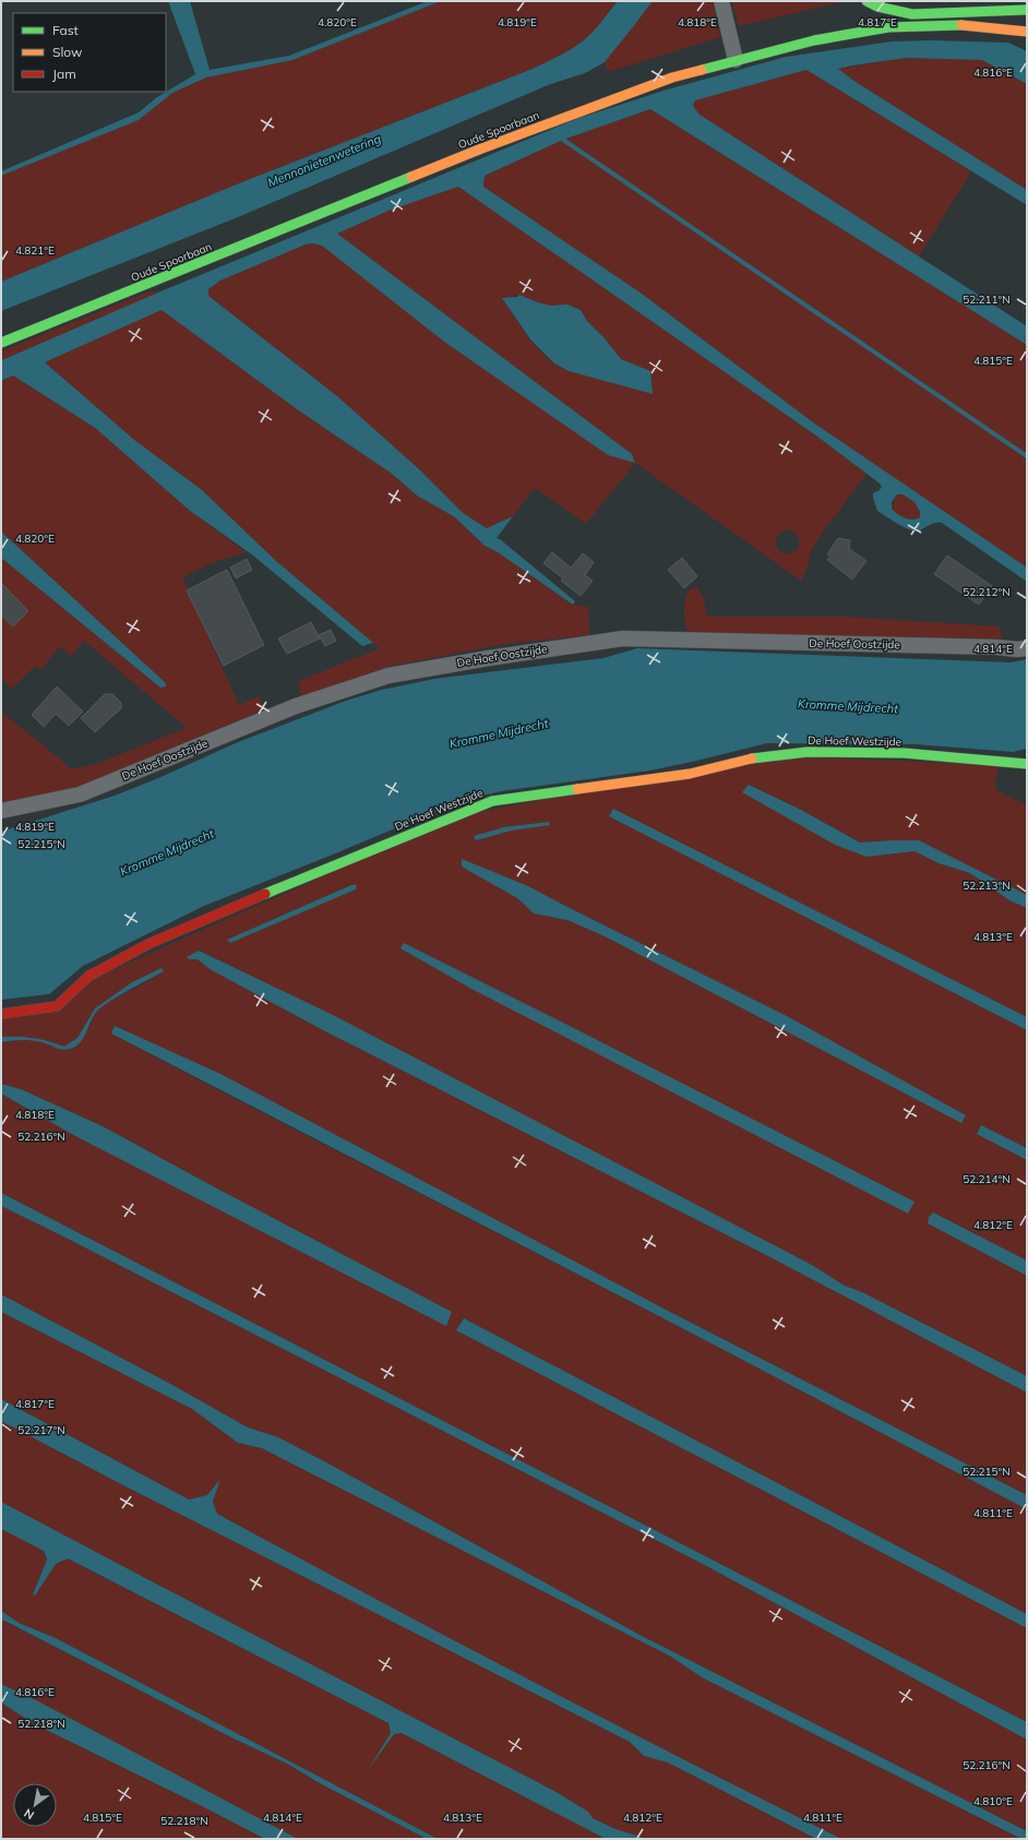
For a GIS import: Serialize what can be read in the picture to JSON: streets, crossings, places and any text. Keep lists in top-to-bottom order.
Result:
{
  "streets": {
    "street": ["Oude Spoorbaan", "De Hoef Oostzijde", "De Hoef Westzijde"]
  },
  "water": ["Mennonietenwetering", "Kromme Mijdrecht"],
  "legend": ["Fast", "Slow", "Jam"],
  "north": "bottom left",
  "coordinates": [
    "4.820°E",
    "4.819°E",
    "4.818°E",
    "4.817°E",
    "4.816°E",
    "4.821°E",
    "52.211°N",
    "4.815°E",
    "52.212°N",
    "4.814°E",
    "52.215°N",
    "52.213°N",
    "4.813°E",
    "52.216°N",
    "52.214°N",
    "4.812°E",
    "52.217°N",
    "4.811°E",
    "52.218°N",
    "4.810°E"
  ]
}
